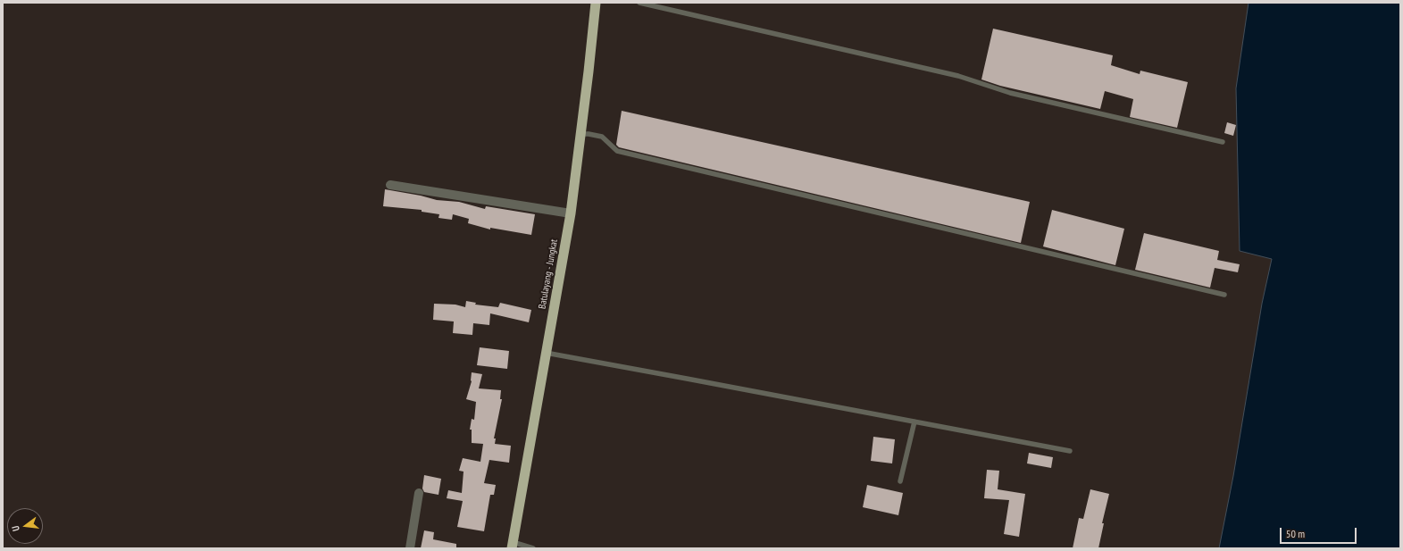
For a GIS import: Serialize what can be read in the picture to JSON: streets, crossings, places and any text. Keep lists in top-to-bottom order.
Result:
{
  "streets": {
    "highway": ["Batulayang - Jungkat"]
  },
  "scale_bar": "50 m",
  "north": "left"
}
